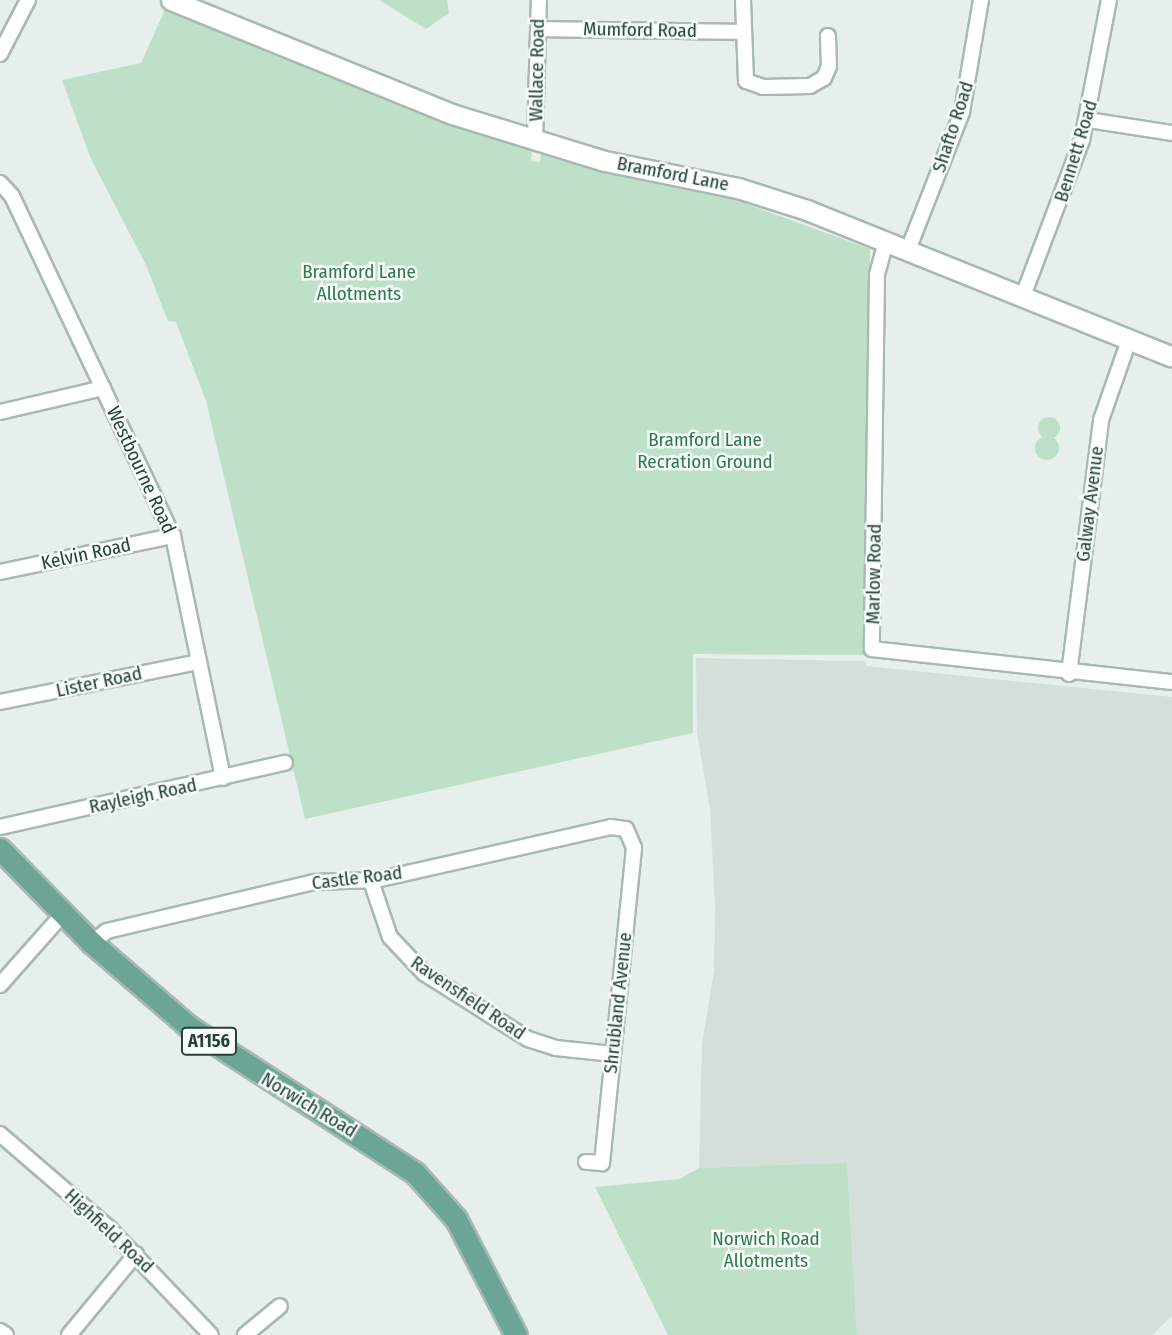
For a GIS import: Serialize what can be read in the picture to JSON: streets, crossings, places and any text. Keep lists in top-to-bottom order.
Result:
{
  "streets": {
    "main road": ["A1156", "Norwich Road"],
    "street": [
      "Mumford Road",
      "Wallace Road",
      "Shafto Road",
      "Bennett Road",
      "Bramford Lane",
      "Westbourne Road",
      "Galway Avenue",
      "Kelvin Road",
      "Marlow Road",
      "Lister Road",
      "Rayleigh Road",
      "Castle Road",
      "Ravensfield Road",
      "Shrubland Avenue",
      "Highfield Road"
    ]
  },
  "crossings": [
    ["Mumford Road", "Wallace Road"],
    ["Wallace Road", "Bramford Lane"],
    ["Shafto Road", "Bramford Lane"],
    ["Bennett Road", "Bramford Lane"],
    ["Bramford Lane", "Galway Avenue"],
    ["Bramford Lane", "Marlow Road"],
    ["Westbourne Road", "Kelvin Road"],
    ["Westbourne Road", "Lister Road"],
    ["Westbourne Road", "Rayleigh Road"],
    ["Galway Avenue", "Marlow Road"],
    ["Castle Road", "Ravensfield Road"],
    ["Castle Road", "Shrubland Avenue"],
    ["Castle Road", "Norwich Road"],
    ["Ravensfield Road", "Shrubland Avenue"]
  ],
  "parks": ["Bramford Lane Allotments", "Bramford Lane Recration Ground", "Norwich Road Allotments"]
}
